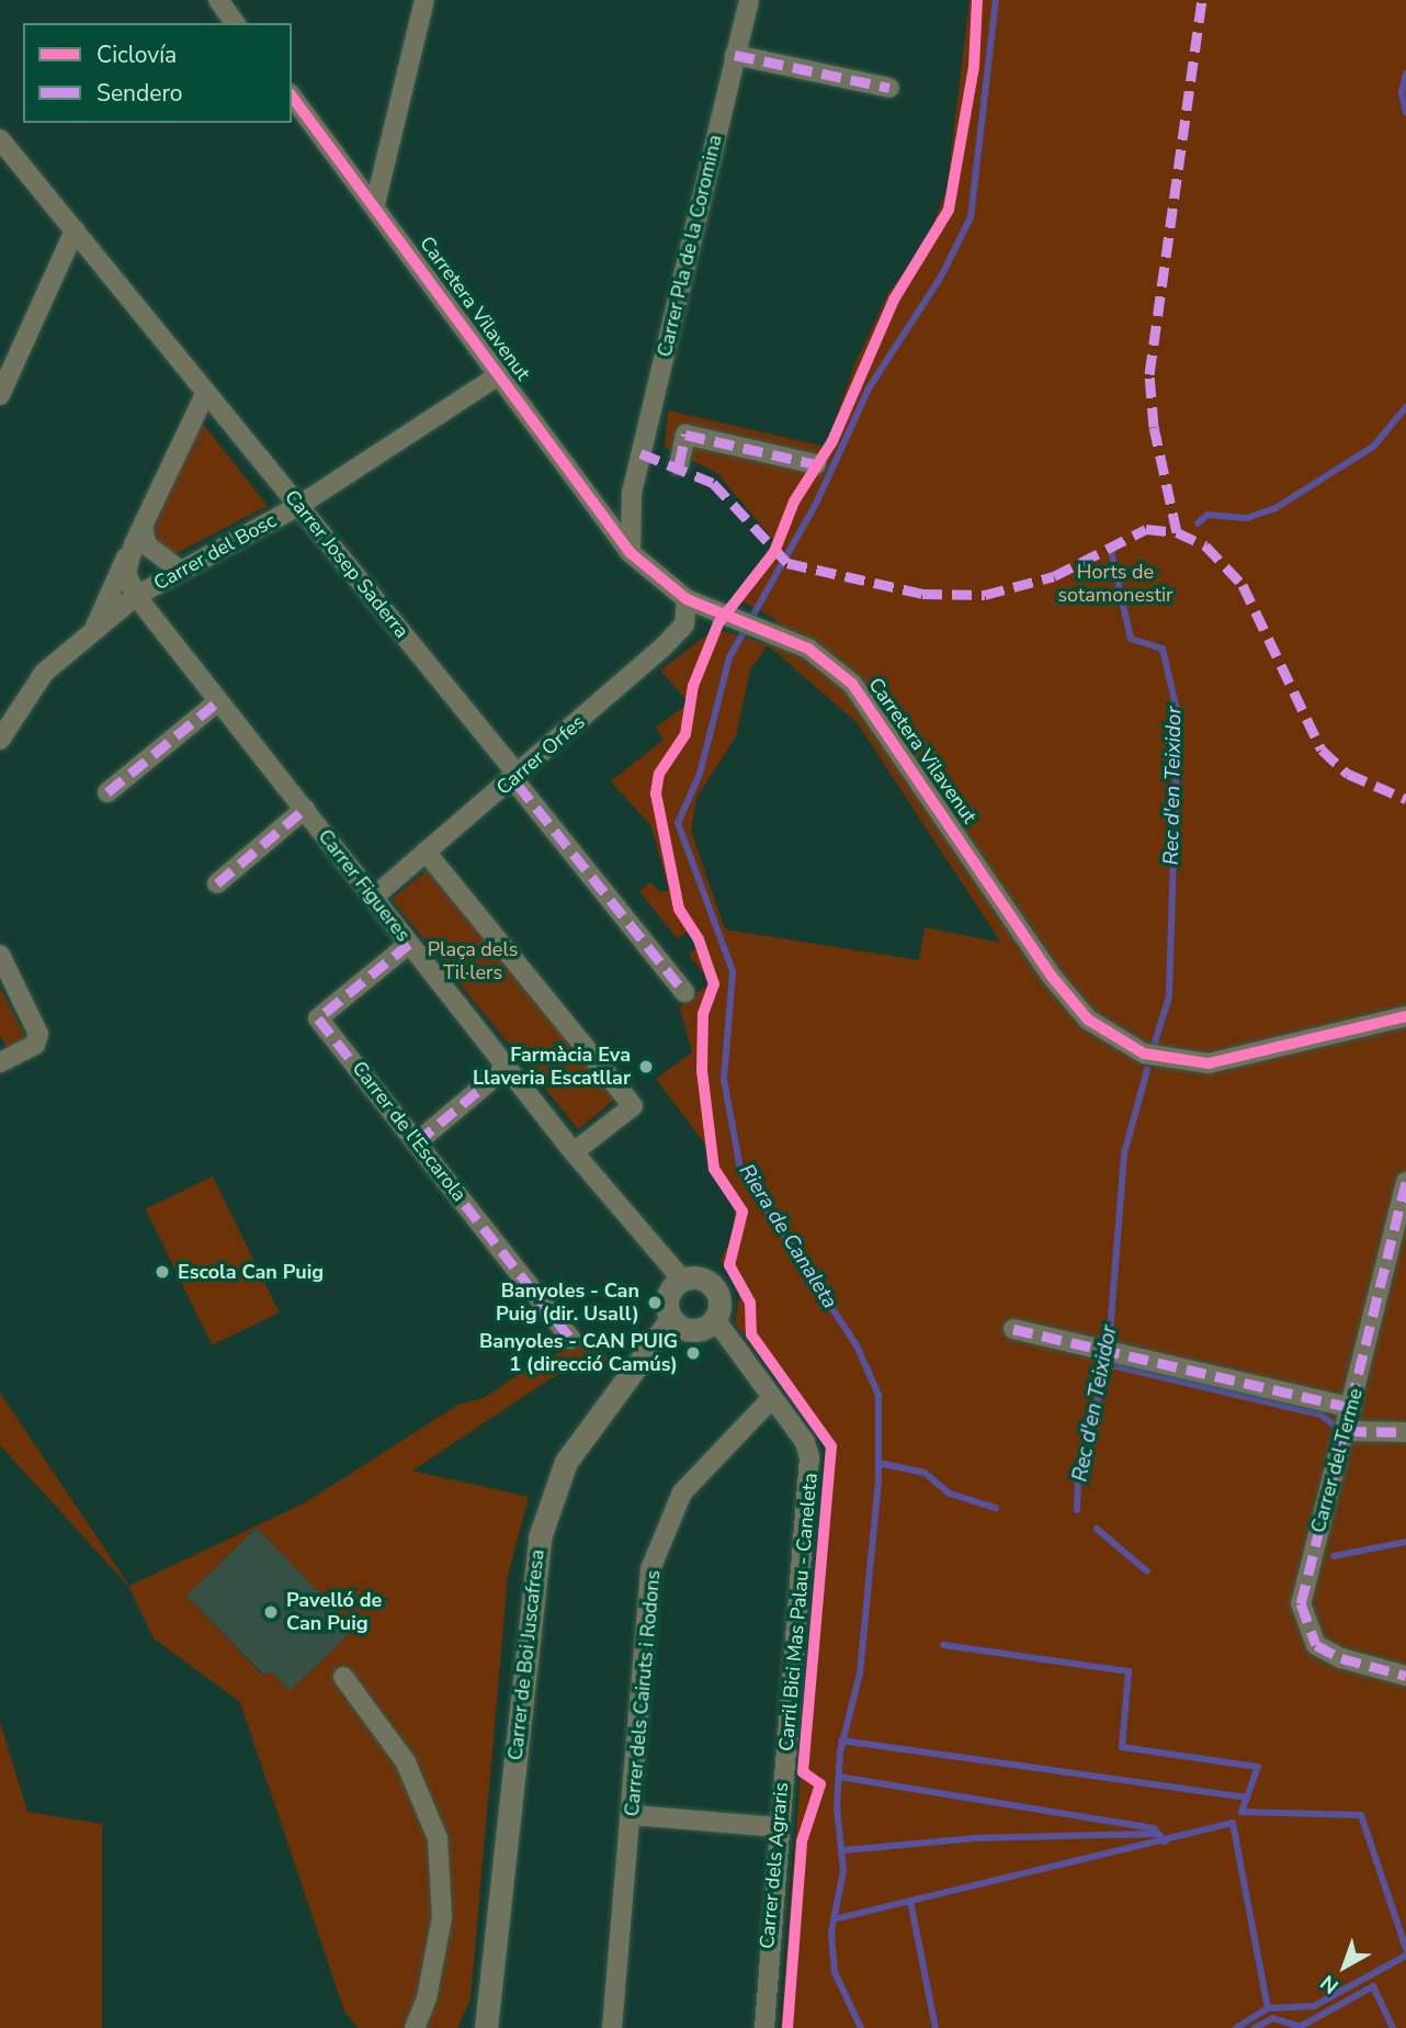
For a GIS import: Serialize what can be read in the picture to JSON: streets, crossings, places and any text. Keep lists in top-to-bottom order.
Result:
{
  "streets": {
    "street": [
      "Carrer Pla de la Coromina",
      "Carretera Vilavenut",
      "Carrer del Bosc",
      "Carrer Josep Saderra",
      "Carrer Orfes",
      "Carrer Figueres",
      "Carrer de l'Escarola",
      "Carrer del Terme",
      "Carrer de Boi Juscafresa",
      "Carrer dels Cairuts i Rodons",
      "Carrer dels Agraris"
    ],
    "cycle path": ["Carril Bici Mas Palau - Caneleta"]
  },
  "crossings": [
    ["Carrer Pla de la Coromina", "Carretera Vilavenut"],
    ["Carretera Vilavenut", "Carrer del Bosc"],
    ["Carretera Vilavenut", "Carrer Orfes"],
    ["Carrer del Bosc", "Carrer Josep Saderra"],
    ["Carrer del Bosc", "Carrer Figueres"],
    ["Carrer Josep Saderra", "Carrer Orfes"],
    ["Carrer Orfes", "Carrer Figueres"],
    ["Carrer Figueres", "Carrer de l'Escarola"],
    ["Carrer Figueres", "Carrer de Boi Juscafresa"],
    ["Carrer Figueres", "Carrer dels Agraris"],
    ["Carrer de Boi Juscafresa", "Carrer dels Agraris"],
    ["Carrer dels Cairuts i Rodons", "Carrer dels Agraris"]
  ],
  "water": ["Rec d'en Teixidor", "Riera de Canaleta"],
  "parks": ["Horts de sotamonestir", "Plaça dels Til·lers"],
  "places": [
    "Farmàcia Eva Llaveria Escatllar",
    "Escola Can Puig",
    "Banyoles - Can Puig (dir. Usall)",
    "Banyoles - CAN PUIG 1 (direcció Camús)",
    "Pavelló de Can Puig"
  ],
  "legend": ["Ciclovía", "Sendero"],
  "north": "bottom left"
}
